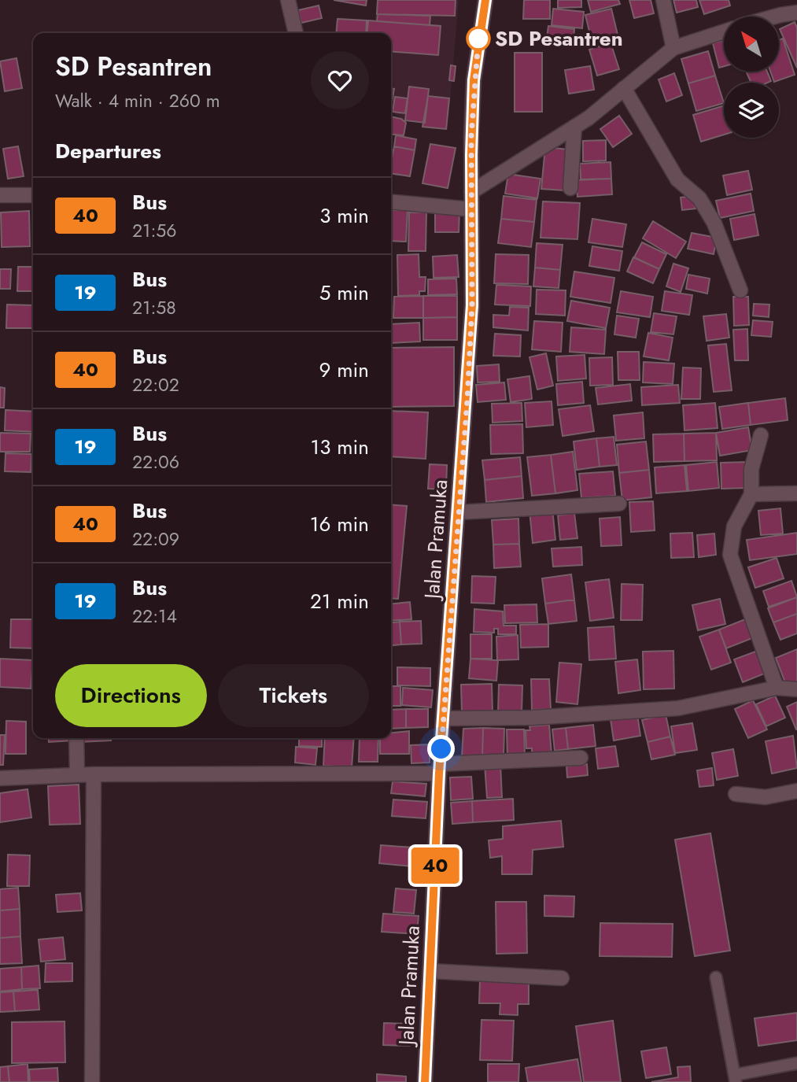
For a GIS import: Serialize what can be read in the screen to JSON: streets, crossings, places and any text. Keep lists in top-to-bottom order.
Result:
{
  "streets": {
    "street": ["Jalan Pramuka"]
  },
  "places": ["SD Pesantren"],
  "lines": ["bus line 40"],
  "north": "top left",
  "page": {
    "on_map": "40",
    "heading": [
      ["SD Pesantren", "Walk · 4 min · 260 m"],
      "Departures"
    ],
    "list": [
      {
        "mark": "40",
        "name": "Bus",
        "note": "21:56",
        "value": "3 min"
      },
      {
        "mark": "19",
        "name": "Bus",
        "note": "21:58",
        "value": "5 min"
      },
      {
        "mark": "40",
        "name": "Bus",
        "note": "22:02",
        "value": "9 min"
      },
      {
        "mark": "19",
        "name": "Bus",
        "note": "22:06",
        "value": "13 min"
      },
      {
        "mark": "40",
        "name": "Bus",
        "note": "22:09",
        "value": "16 min"
      },
      {
        "mark": "19",
        "name": "Bus",
        "note": "22:14",
        "value": "21 min"
      }
    ],
    "buttons": ["Directions", "Tickets"]
  }
}
